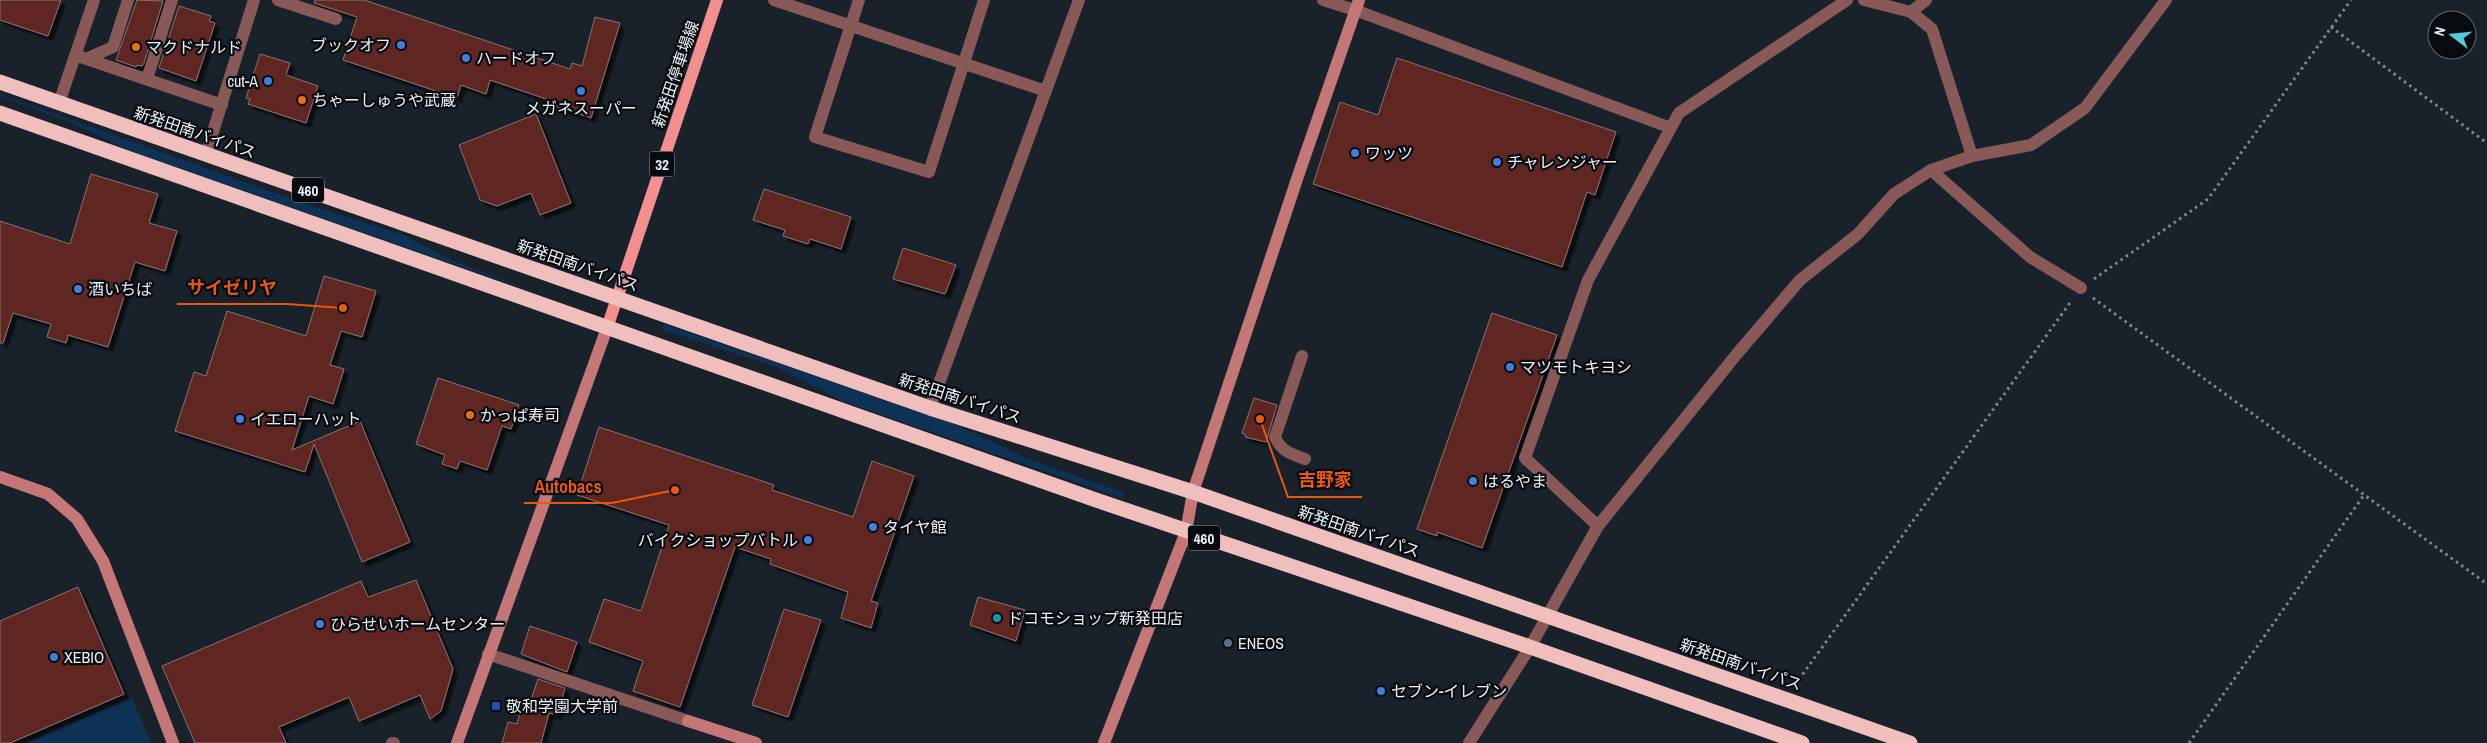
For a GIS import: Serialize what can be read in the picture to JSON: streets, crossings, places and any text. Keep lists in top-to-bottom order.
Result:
{
  "streets": {
    "highway": ["新発田南バイパス", "460"],
    "main road": ["新発田停車場線", "32"]
  },
  "crossings": [
    ["新発田停車場線", "新発田南バイパス"],
    ["新発田停車場線", "460"]
  ],
  "places": {
    "other": [
      "ブックオフ",
      "マクドナルド",
      "ハードオフ",
      "cut-A",
      "メガネスーパー",
      "ちゃーしゅうや武蔵",
      "ワッツ",
      "チャレンジャー",
      "酒いちば",
      "サイゼリヤ",
      "マツモトキヨシ",
      "かっぱ寿司",
      "イエローハット",
      "吉野家",
      "はるやま",
      "Autobacs",
      "タイヤ館",
      "バイクショップバトル",
      "ドコモショップ新発田店",
      "ひらせいホームセンター",
      "ENEOS",
      "XEBIO",
      "セブン-イレブン"
    ],
    "transit": ["敬和学園大学前"]
  },
  "north": "left"
}
